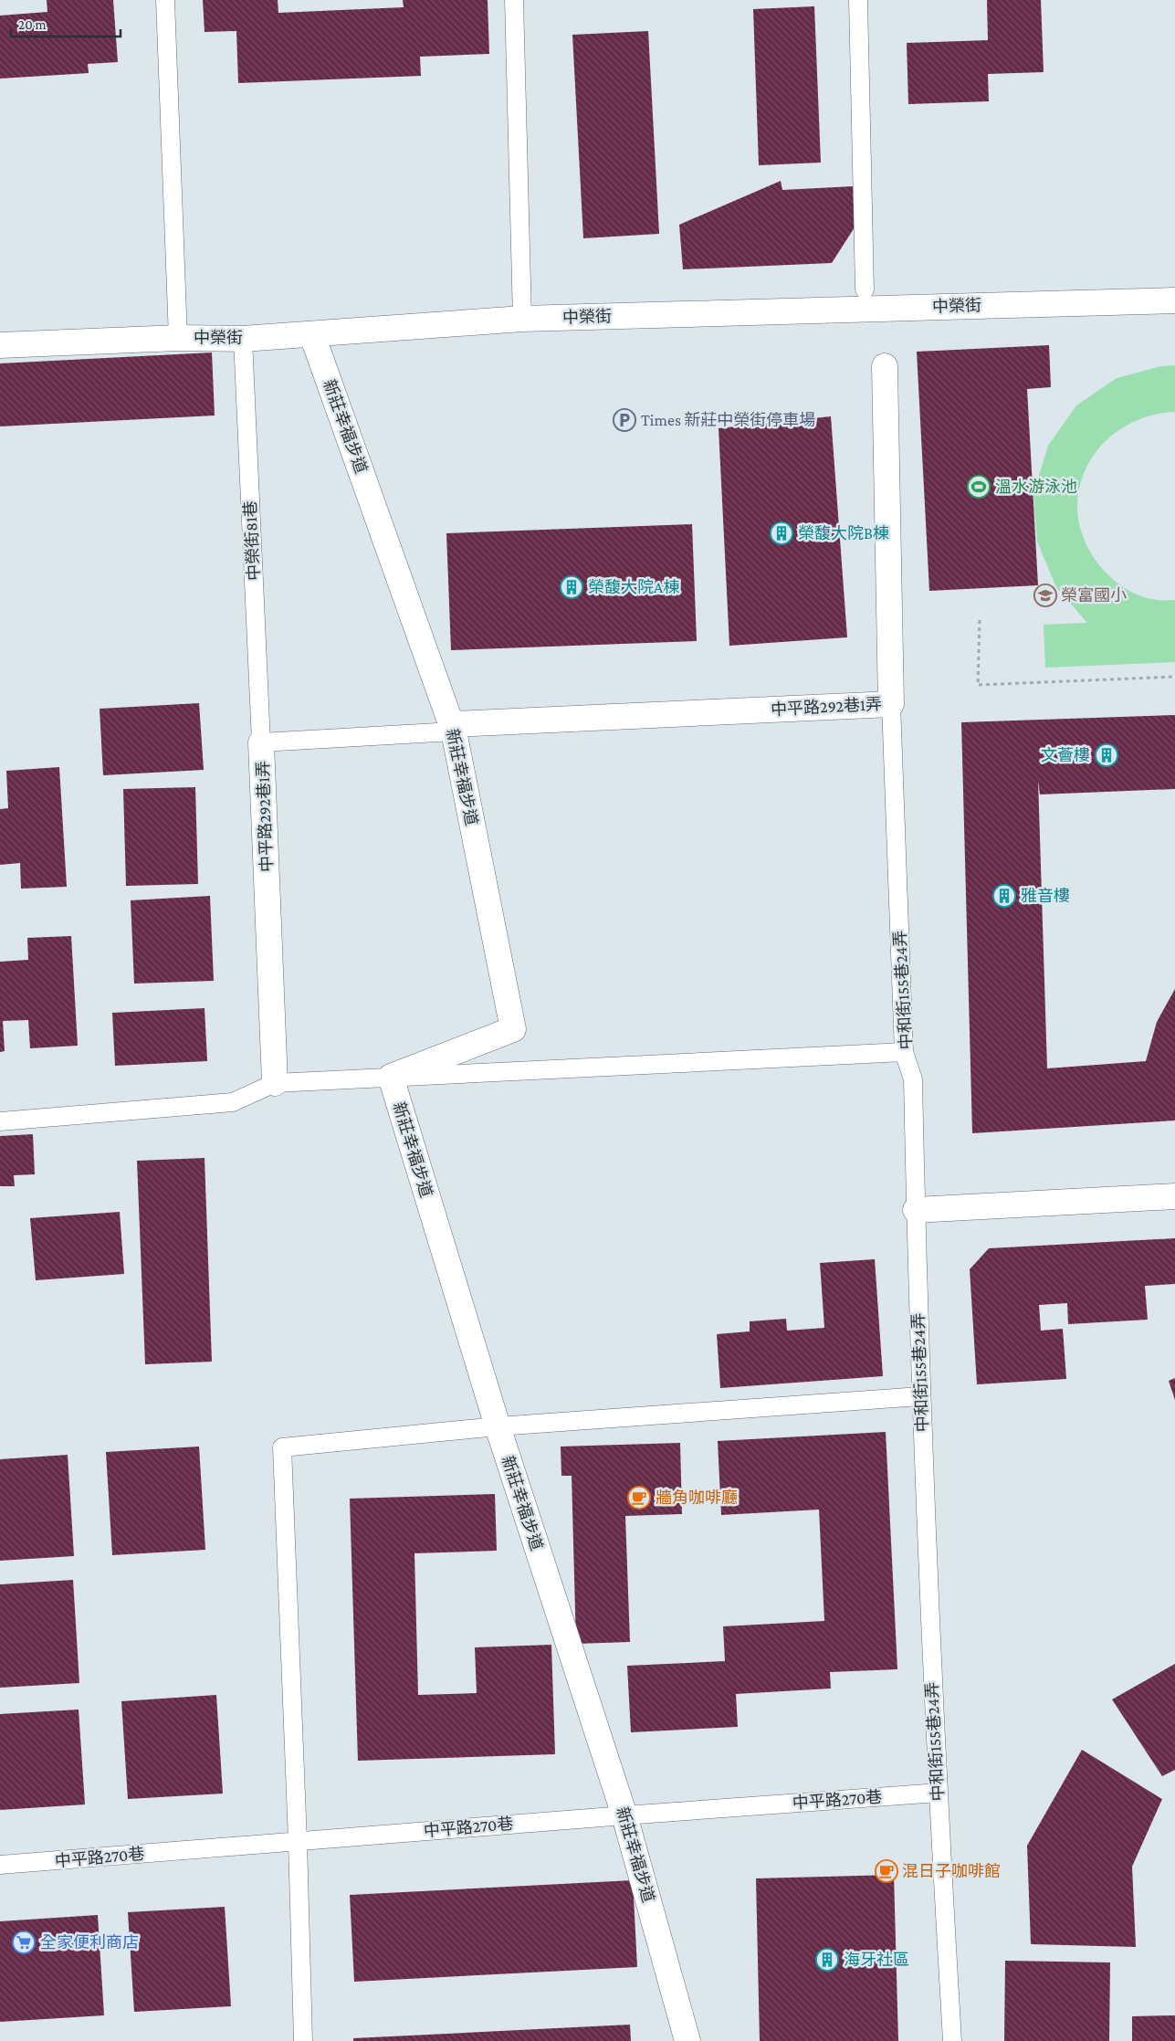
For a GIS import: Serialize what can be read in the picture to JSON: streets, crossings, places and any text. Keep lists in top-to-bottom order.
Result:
{
  "streets": {
    "street": ["中榮街", "新莊幸福步道", "中平路292巷1弄"],
    "lane": ["中榮街81巷", "中和街155巷24弄", "中平路270巷"]
  },
  "crossings": [
    ["中榮街", "新莊幸福步道"],
    ["中榮街", "中榮街81巷"],
    ["新莊幸福步道", "中平路292巷1弄"],
    ["新莊幸福步道", "中平路270巷"],
    ["中榮街81巷", "中平路292巷1弄"],
    ["中平路292巷1弄", "中和街155巷24弄"],
    ["中和街155巷24弄", "中平路270巷"]
  ],
  "places": {
    "parking": ["Times 新莊中榮街停車場"],
    "sports": ["溫水游泳池"],
    "building": [
      "榮馥大院B棟",
      "榮馥大院A棟",
      "文薈樓",
      "雅音樓",
      "海牙社區"
    ],
    "school or university": ["榮富國小"],
    "cafe": ["牆角咖啡廳", "混日子咖啡館"],
    "supermarket": ["全家便利商店"]
  },
  "scale_bar": "20 m"
}
